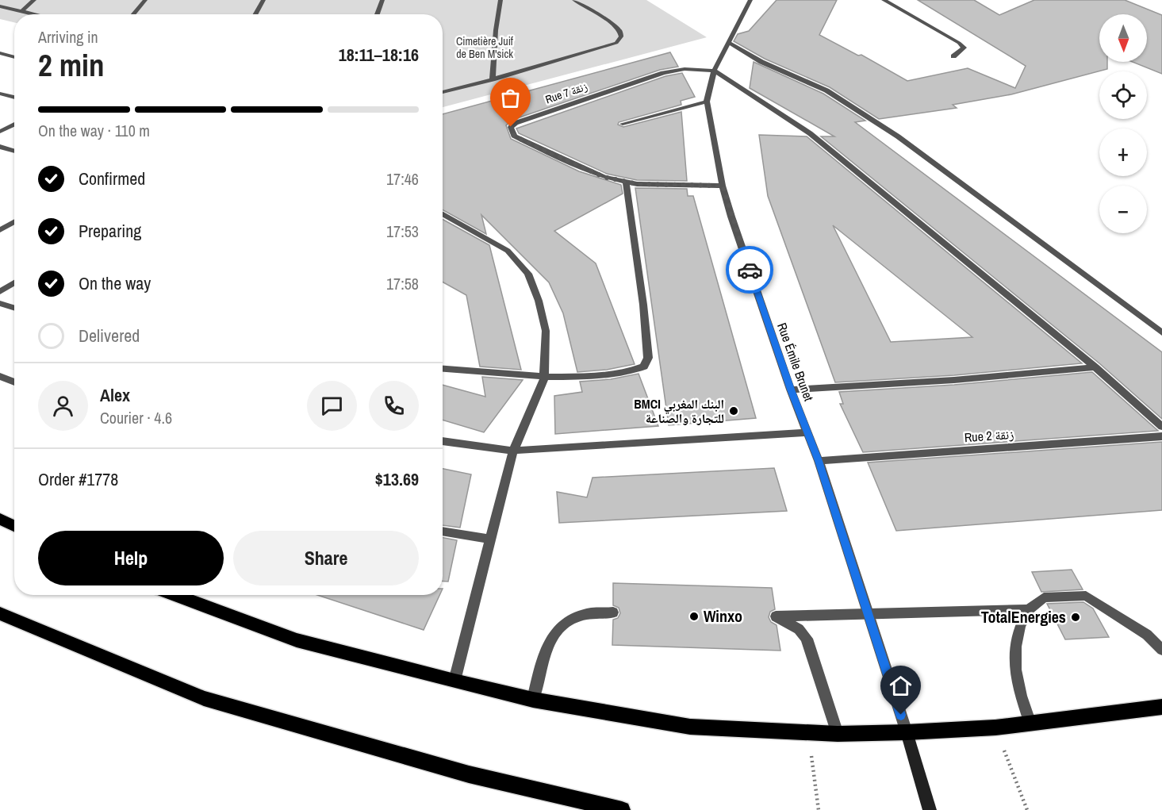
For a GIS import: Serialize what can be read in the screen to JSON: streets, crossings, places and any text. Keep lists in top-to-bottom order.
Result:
{
  "streets": {
    "street": ["Rue 7 زنقة", "Rue Émile Brunet", "Rue 2 زنقة"]
  },
  "crossings": [
    ["Rue 7 زنقة", "Rue Émile Brunet"],
    ["Rue Émile Brunet", "Rue 2 زنقة"]
  ],
  "parks": ["Cimetière Juif de Ben M'sick"],
  "places": ["BMCI البنك المغربي للتجارة والصناعة", "Winxo", "TotalEnergies"],
  "north": "bottom",
  "page": {
    "map_buttons": ["+", "−"],
    "heading": ["2 min", "Arriving in", "18:11–18:16"],
    "panel": [
      "Alex",
      "Courier · 4.6",
      "Order #1778",
      "$13.69"
    ],
    "bar": "On the way · 110 m",
    "list": [
      ["Confirmed", "17:46"],
      ["Preparing", "17:53"],
      ["On the way", "17:58"],
      "Delivered"
    ],
    "buttons": ["Help", "Share"]
  }
}
